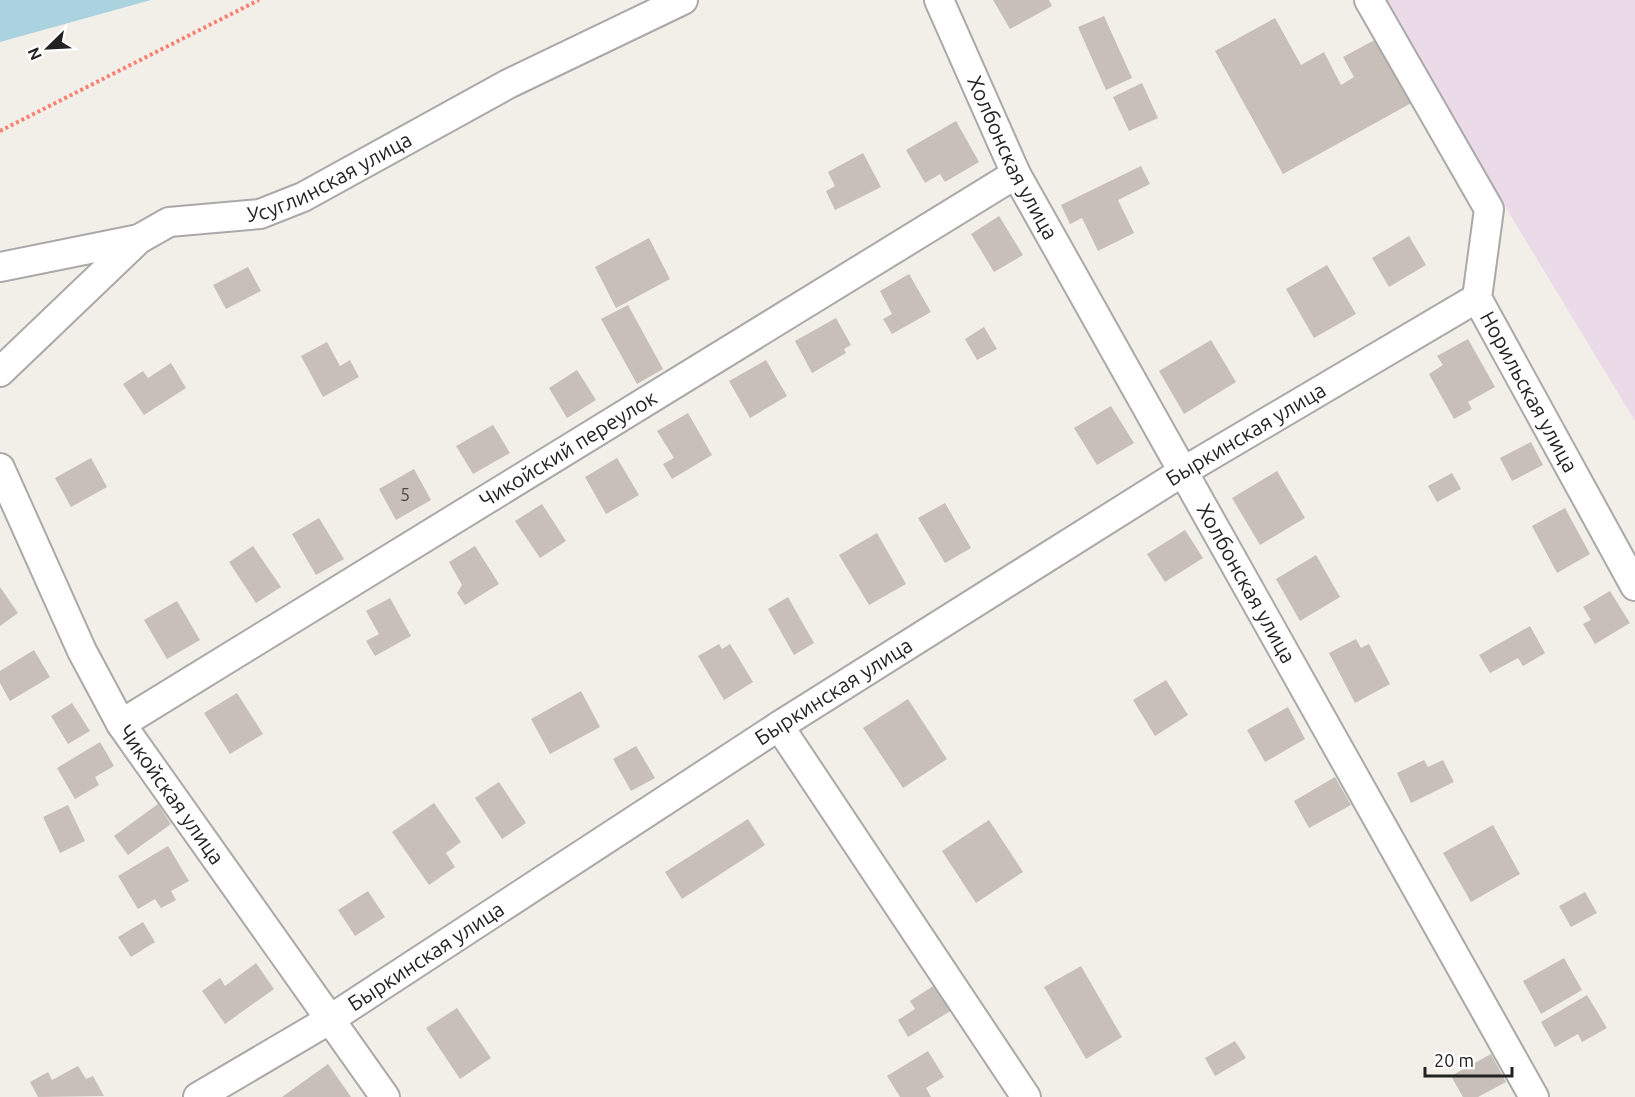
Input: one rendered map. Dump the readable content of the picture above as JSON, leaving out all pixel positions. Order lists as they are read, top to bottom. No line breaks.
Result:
{"streets":{"street":["Холбонская улица","Усуглинская улица","Норильская улица","Быркинская улица","Чикойский переулок","Чикойская улица"]},"crossings":[["Холбонская улица","Быркинская улица"],["Холбонская улица","Чикойский переулок"],["Норильская улица","Быркинская улица"],["Быркинская улица","Чикойская улица"],["Чикойский переулок","Чикойская улица"]],"house_numbers":["5"],"scale_bar":"20 m","north":"bottom left"}
